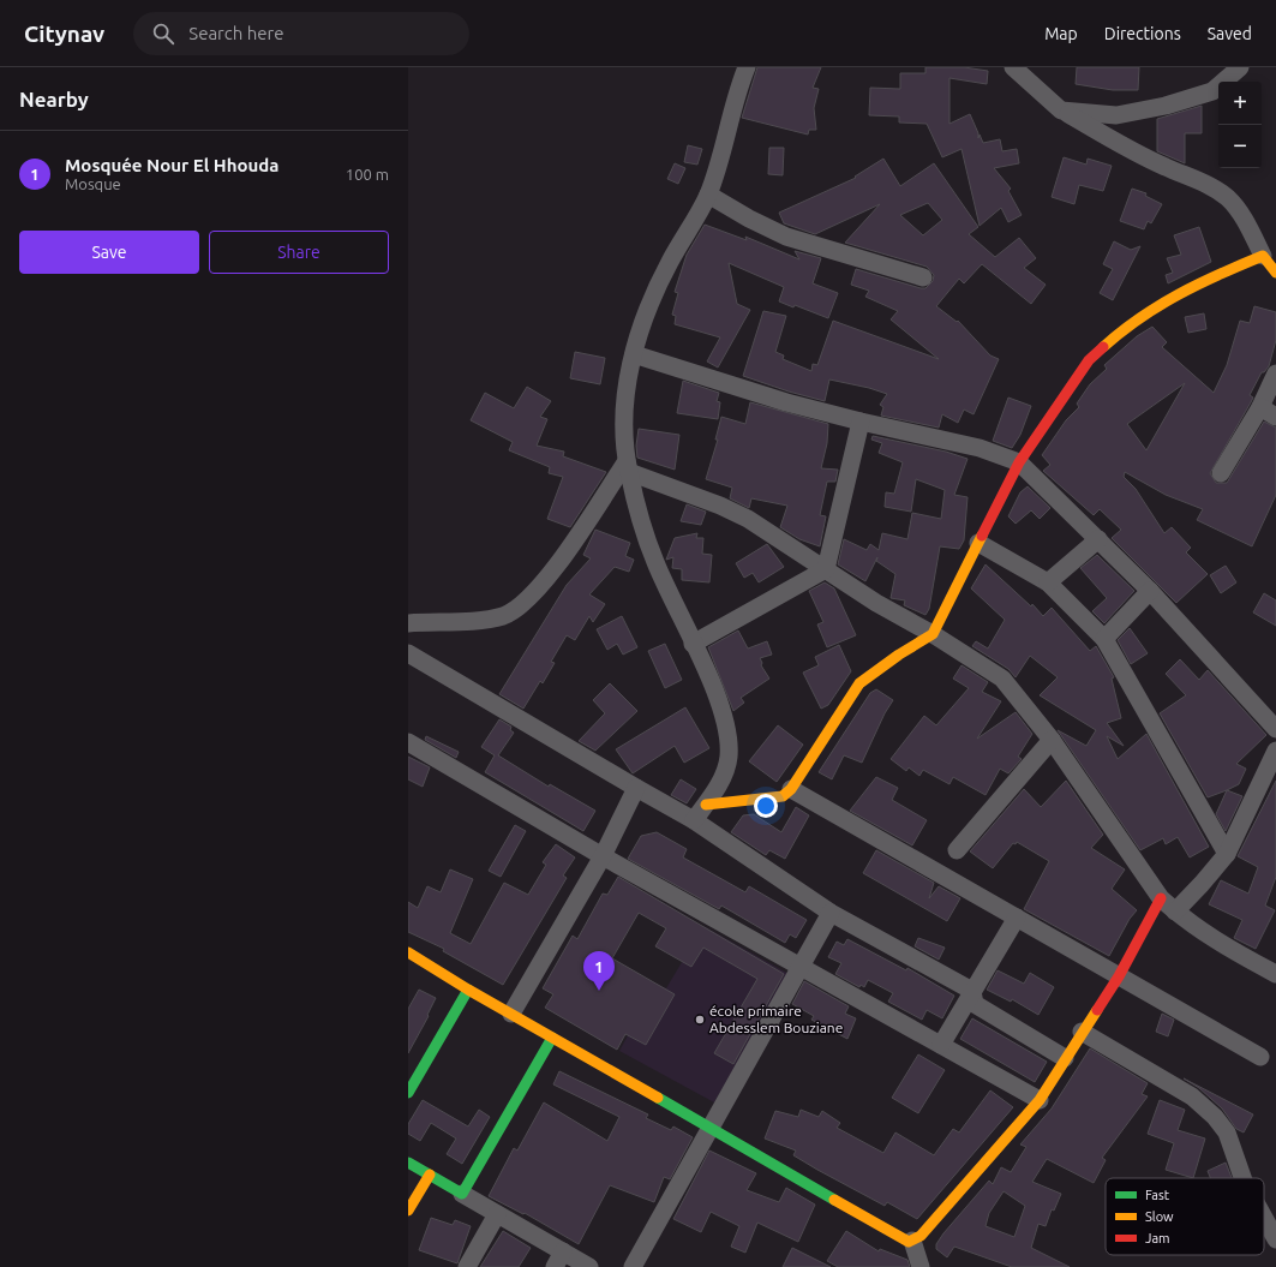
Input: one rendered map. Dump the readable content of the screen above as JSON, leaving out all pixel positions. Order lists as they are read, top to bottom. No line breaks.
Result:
{"places":["école primaire Abdesslem Bouziane"],"legend":["Fast","Slow","Jam"],"page":{"header":"Citynav","search":"Search here","nav":["Map","Directions","Saved"],"heading":"Nearby","map_buttons":["+","−"],"list":[{"mark":"1","name":"Mosquée Nour El Hhouda","note":"Mosque","value":"100 m"}],"buttons":["Save","Share"],"pins":"1"}}
